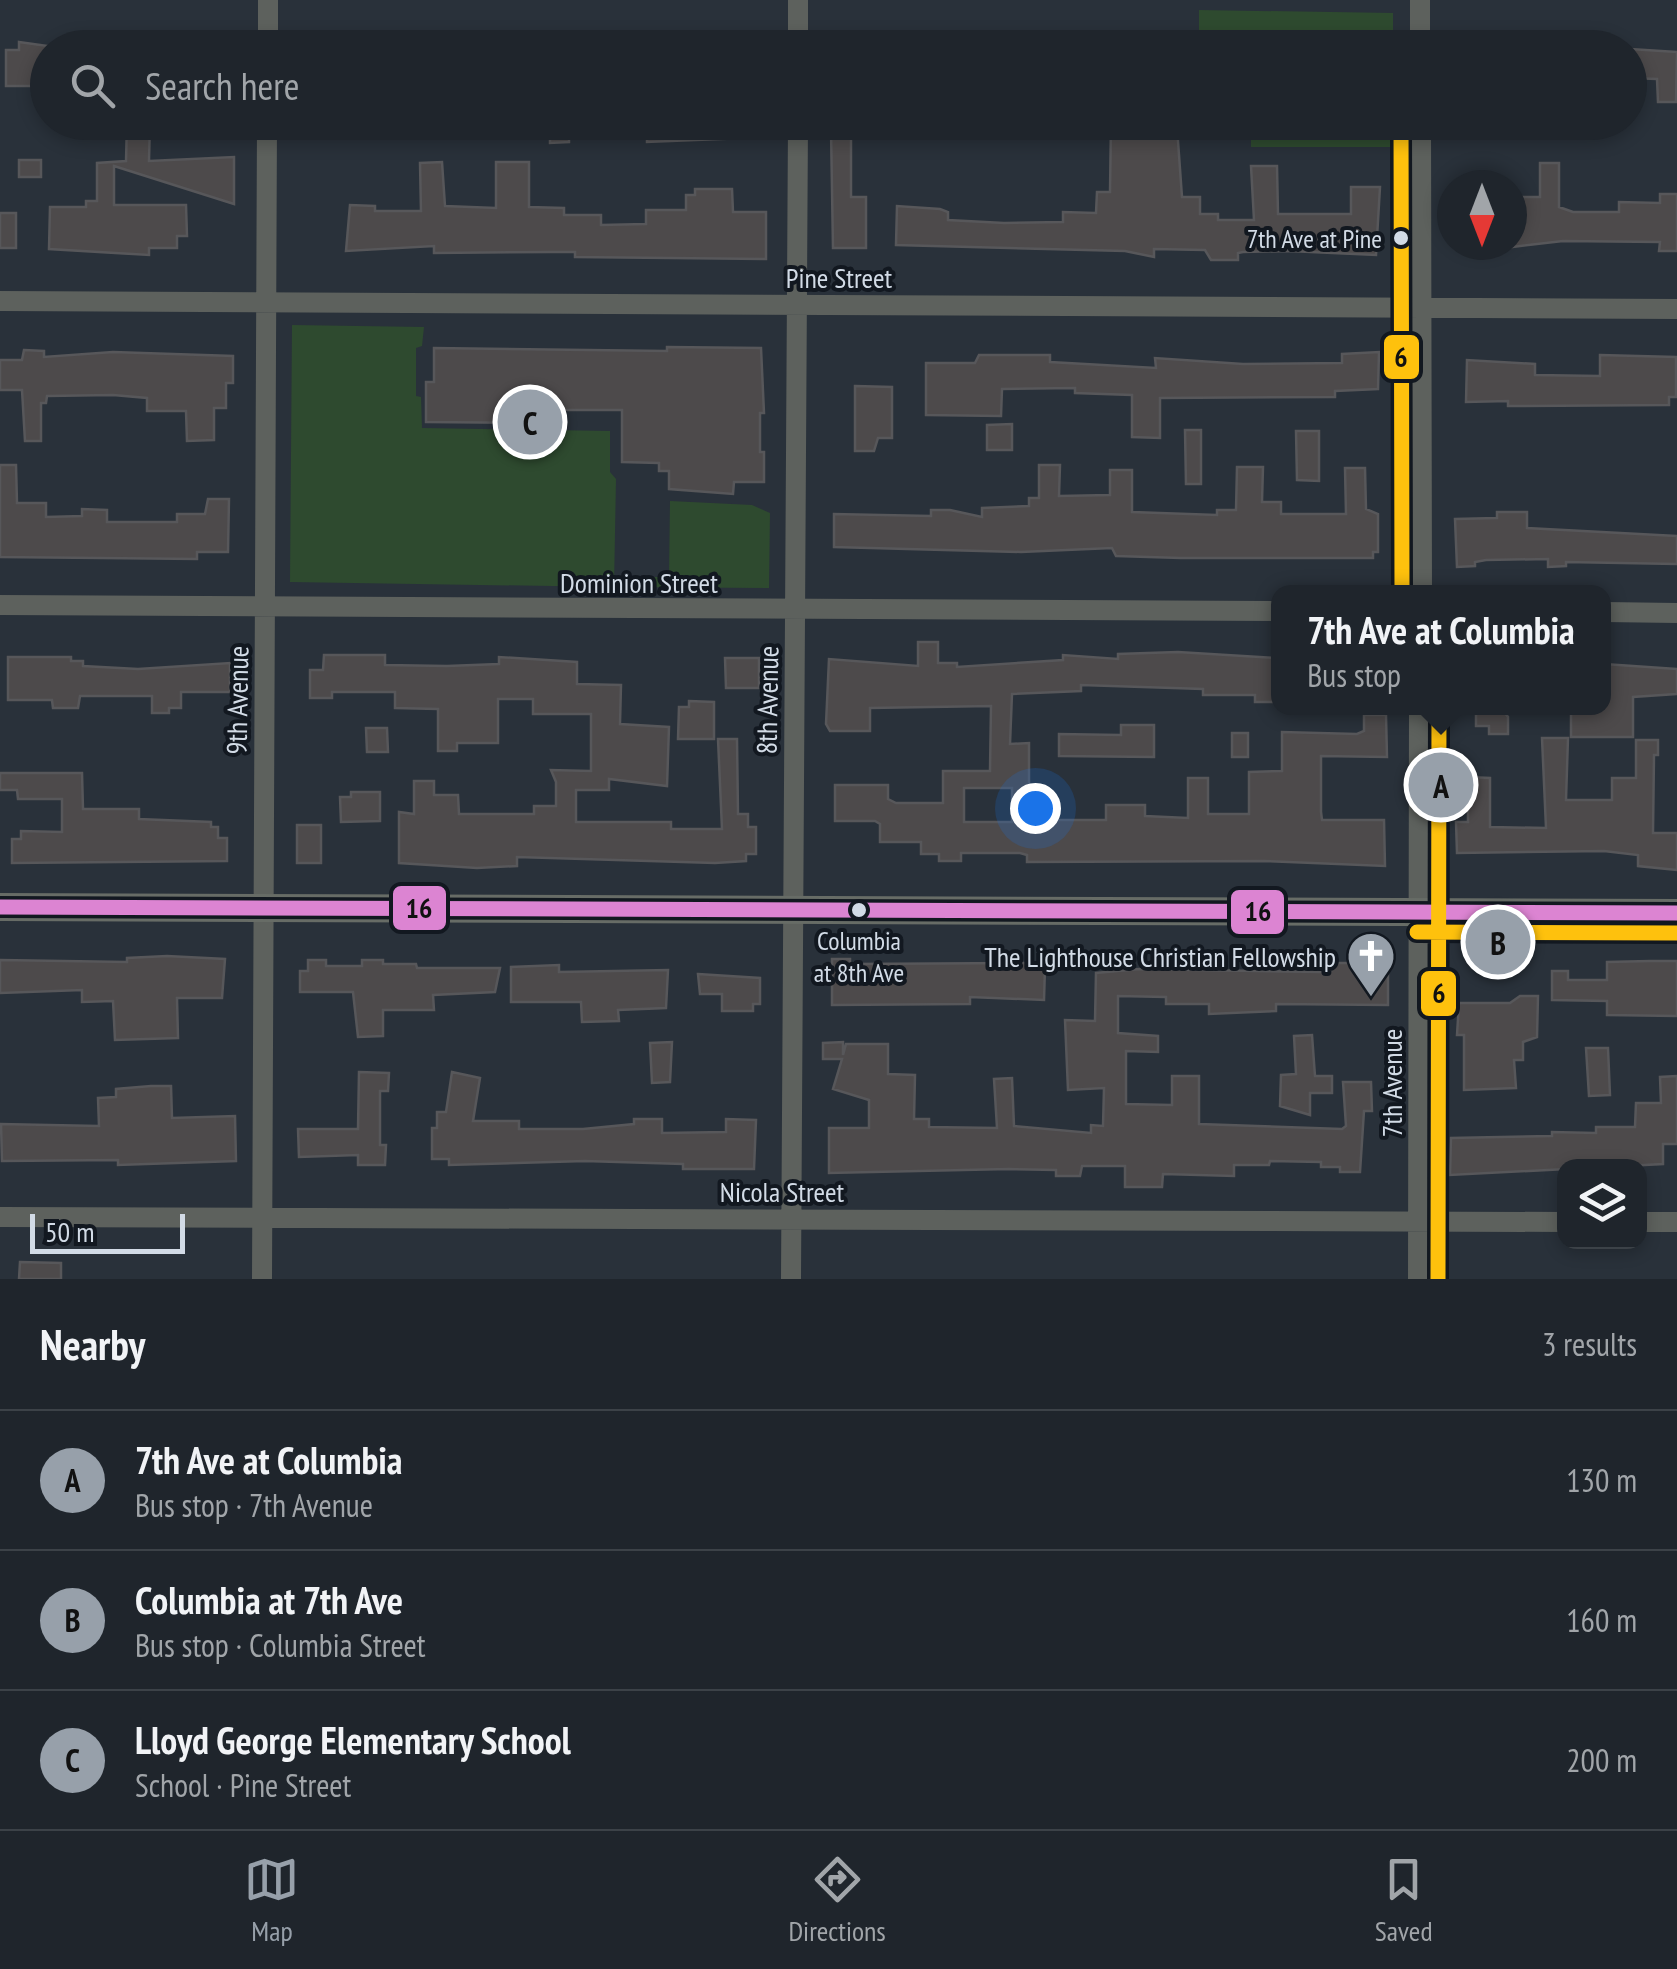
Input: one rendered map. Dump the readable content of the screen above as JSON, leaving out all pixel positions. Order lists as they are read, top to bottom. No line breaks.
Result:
{"streets":{"street":["Pine Street","Dominion Street","9th Avenue","8th Avenue","7th Avenue","Nicola Street"]},"crossings":[["Pine Street","9th Avenue"],["Pine Street","8th Avenue"],["Dominion Street","9th Avenue"],["Dominion Street","8th Avenue"],["9th Avenue","Nicola Street"],["8th Avenue","Nicola Street"],["7th Avenue","Nicola Street"]],"places":{"other":["7th Ave at Pine","Columbia at 8th Ave"],"church":["The Lighthouse Christian Fellowship"]},"lines":["transit line 6","transit line 16"],"scale_bar":"50 m","north":"bottom","page":{"search":"Search here","pins":["C","A","B"],"popup":["7th Ave at Columbia","Bus stop"],"scale":"50 m","heading":["Nearby","3 results"],"list":[{"mark":"A","name":"7th Ave at Columbia","note":"Bus stop · 7th Avenue","value":"130 m"},{"mark":"B","name":"Columbia at 7th Ave","note":"Bus stop · Columbia Street","value":"160 m"},{"mark":"C","name":"Lloyd George Elementary School","note":"School · Pine Street","value":"200 m"}],"nav":["Map","Directions","Saved"]}}
